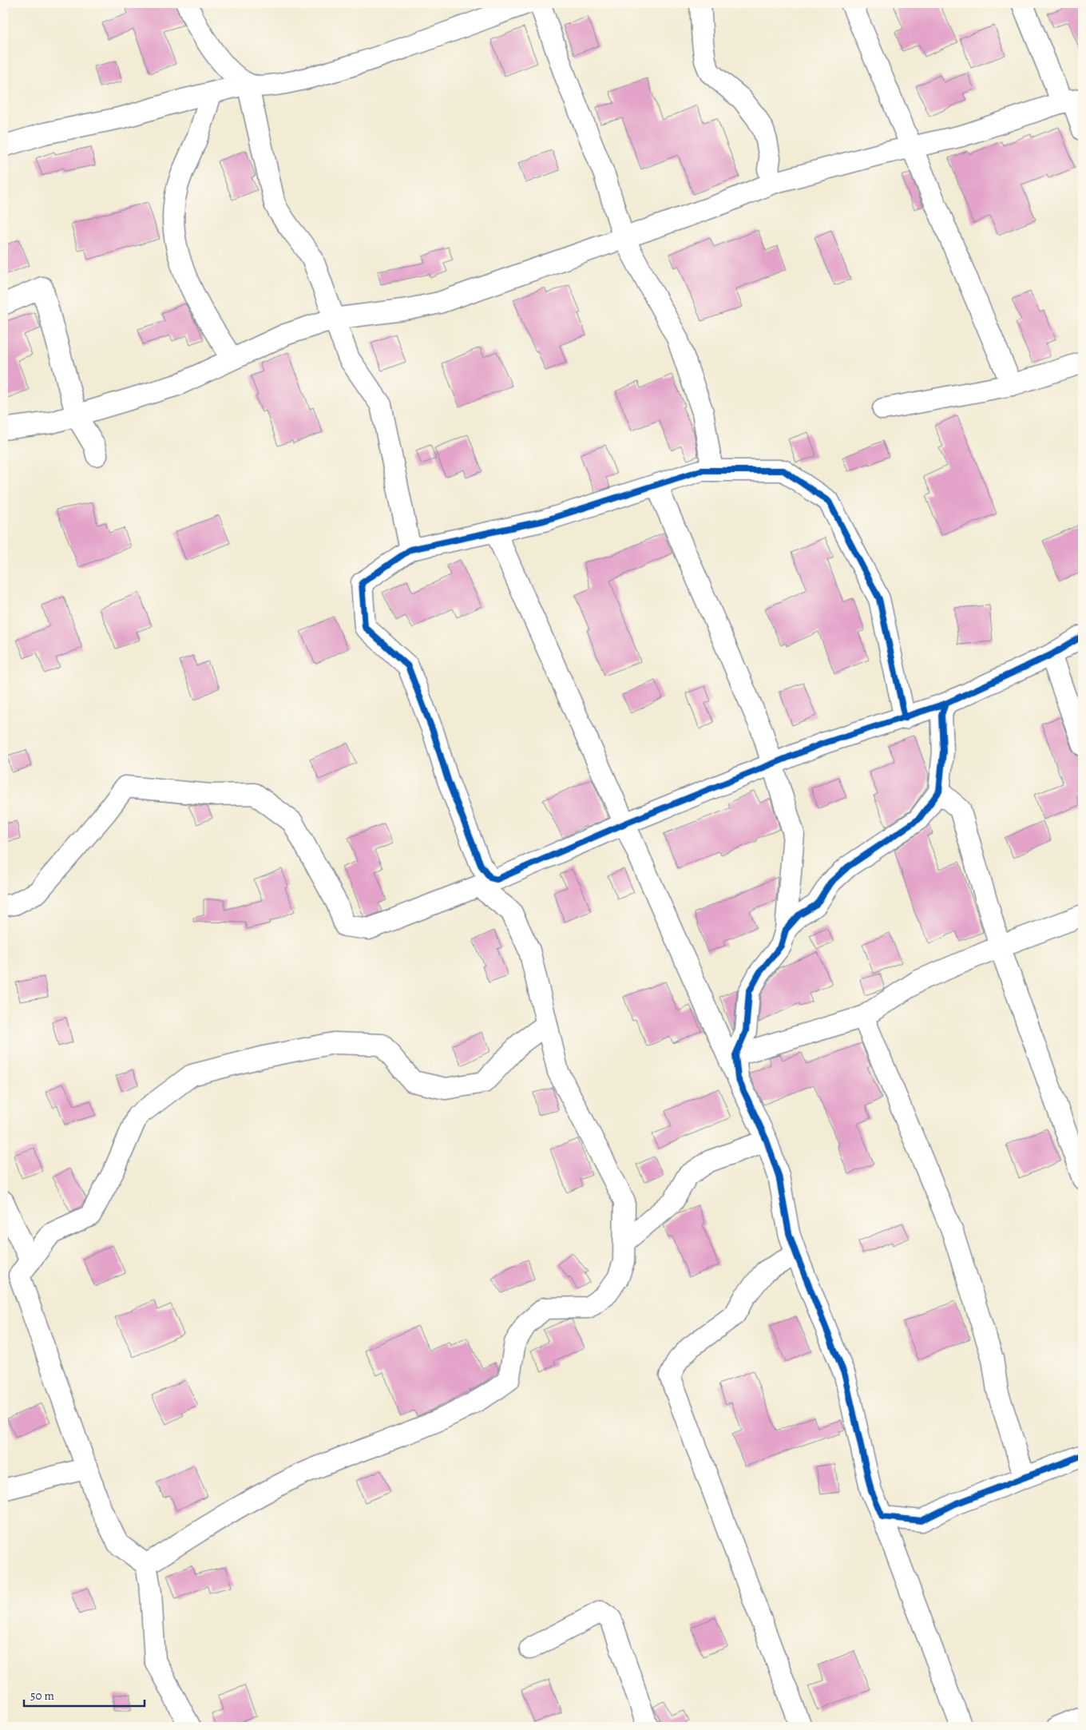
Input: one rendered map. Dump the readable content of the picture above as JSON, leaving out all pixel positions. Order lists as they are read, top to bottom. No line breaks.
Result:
{"scale_bar":"50 m"}
